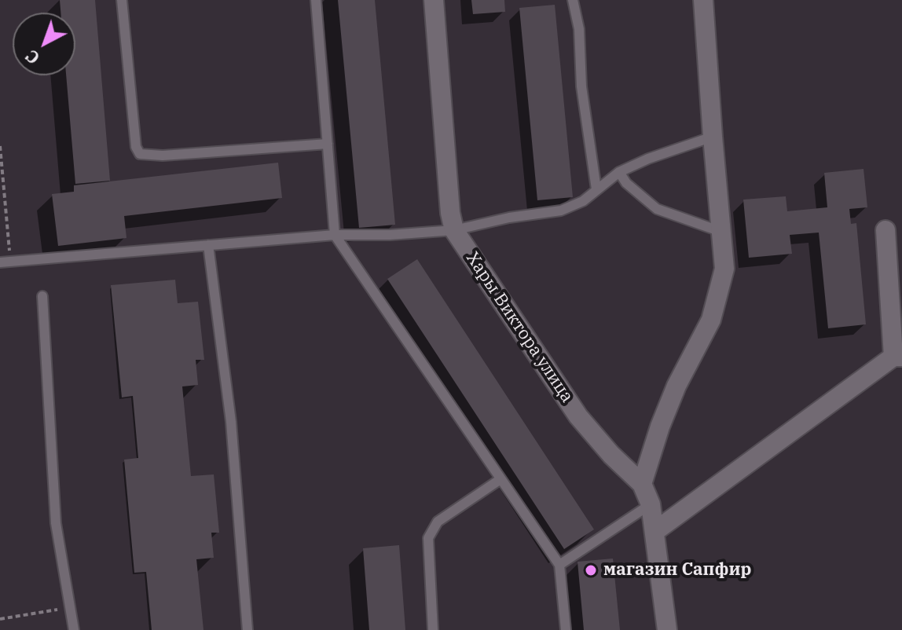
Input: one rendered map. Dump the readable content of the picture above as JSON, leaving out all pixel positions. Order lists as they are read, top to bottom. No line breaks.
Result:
{"streets":{"street":["Хары Виктора улица"]},"places":["магазин Сапфир"],"north":"bottom left"}
